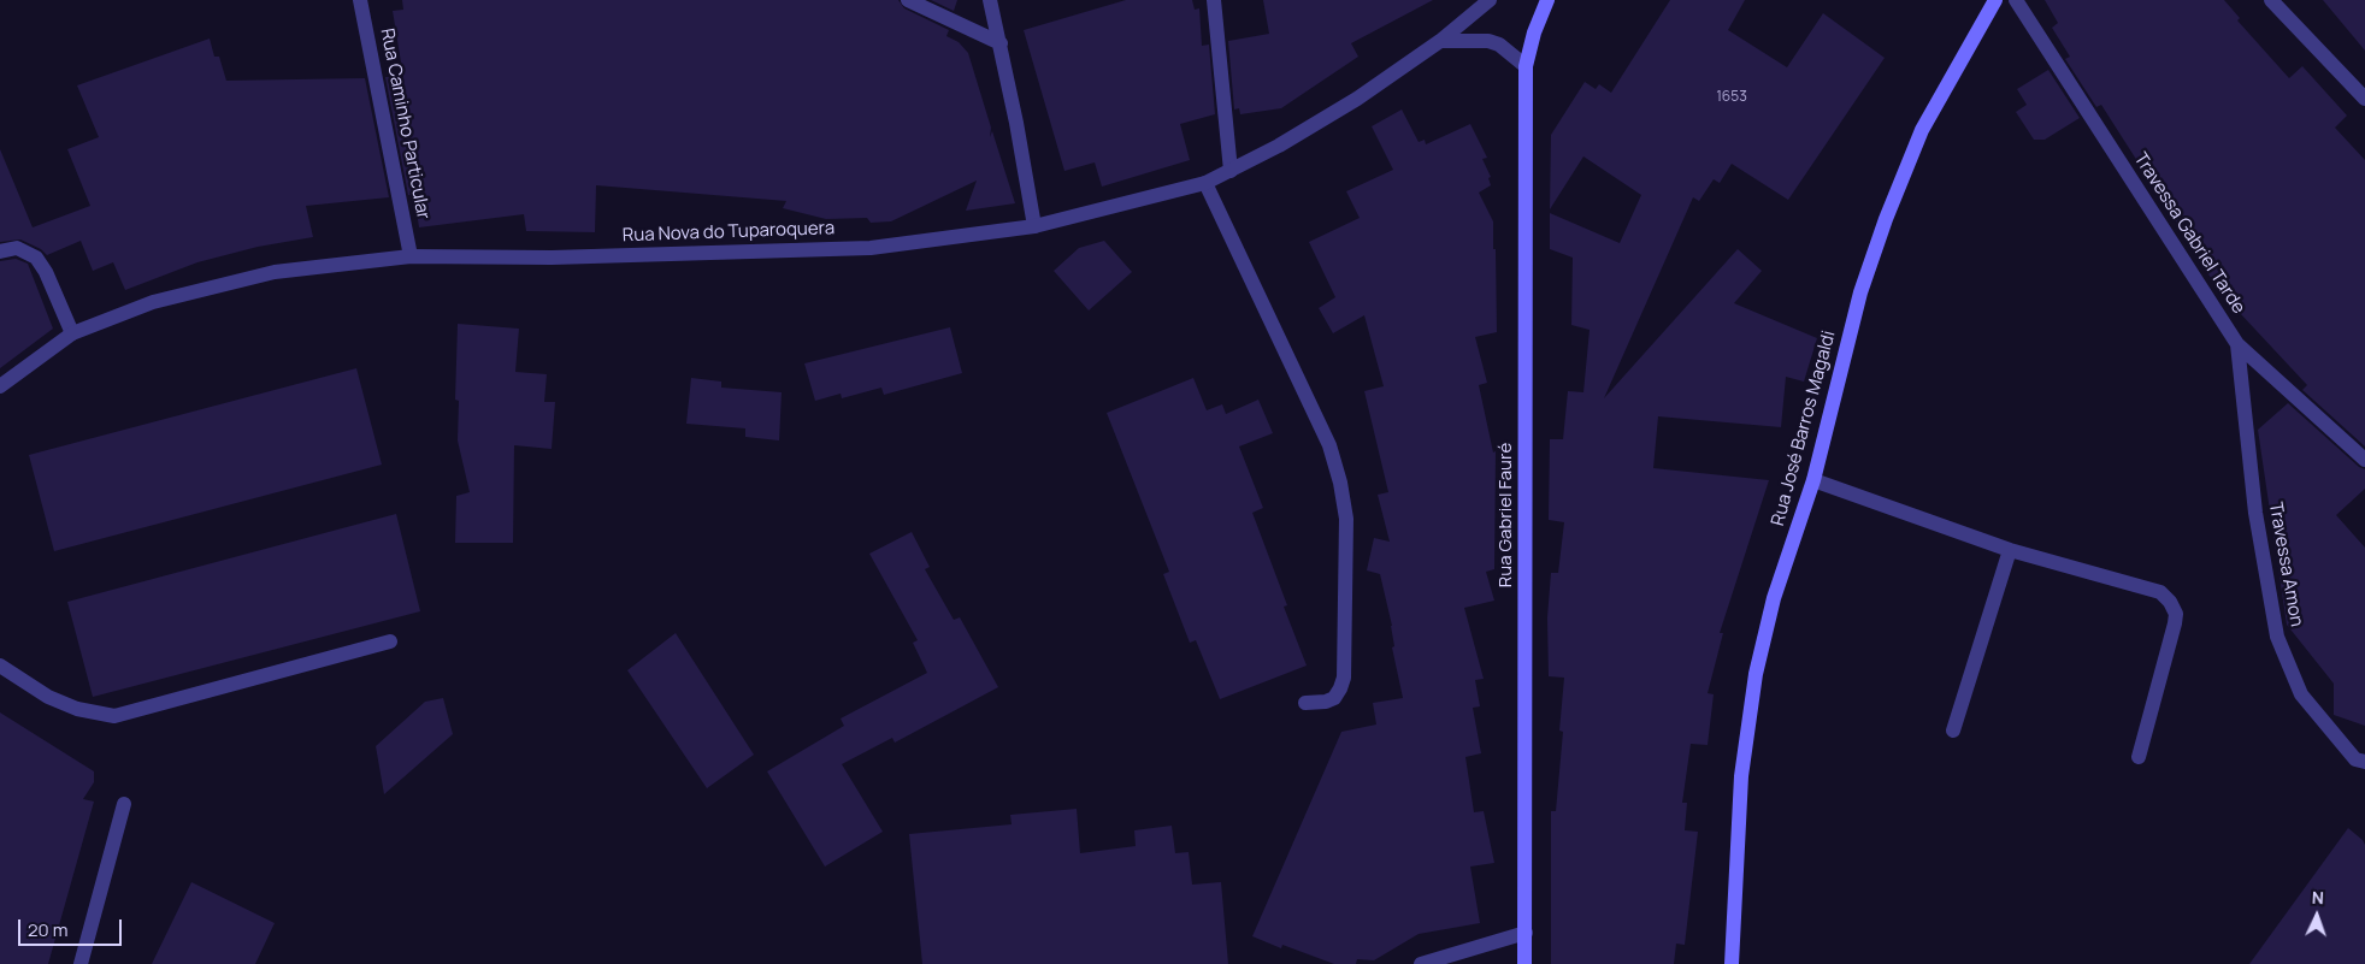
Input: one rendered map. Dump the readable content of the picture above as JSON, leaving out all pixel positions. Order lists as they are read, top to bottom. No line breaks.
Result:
{"streets":{"main road":["Rua José Barros Magaldi","Rua Gabriel Fauré"],"street":["Rua Caminho Particular","Rua Nova do Tuparoquera","Travessa Gabriel Tarde","Travessa Amon"]},"crossings":[["Rua Caminho Particular","Rua Nova do Tuparoquera"],["Travessa Gabriel Tarde","Travessa Amon"]],"house_numbers":["1653"],"scale_bar":"20 m","north":"top"}
